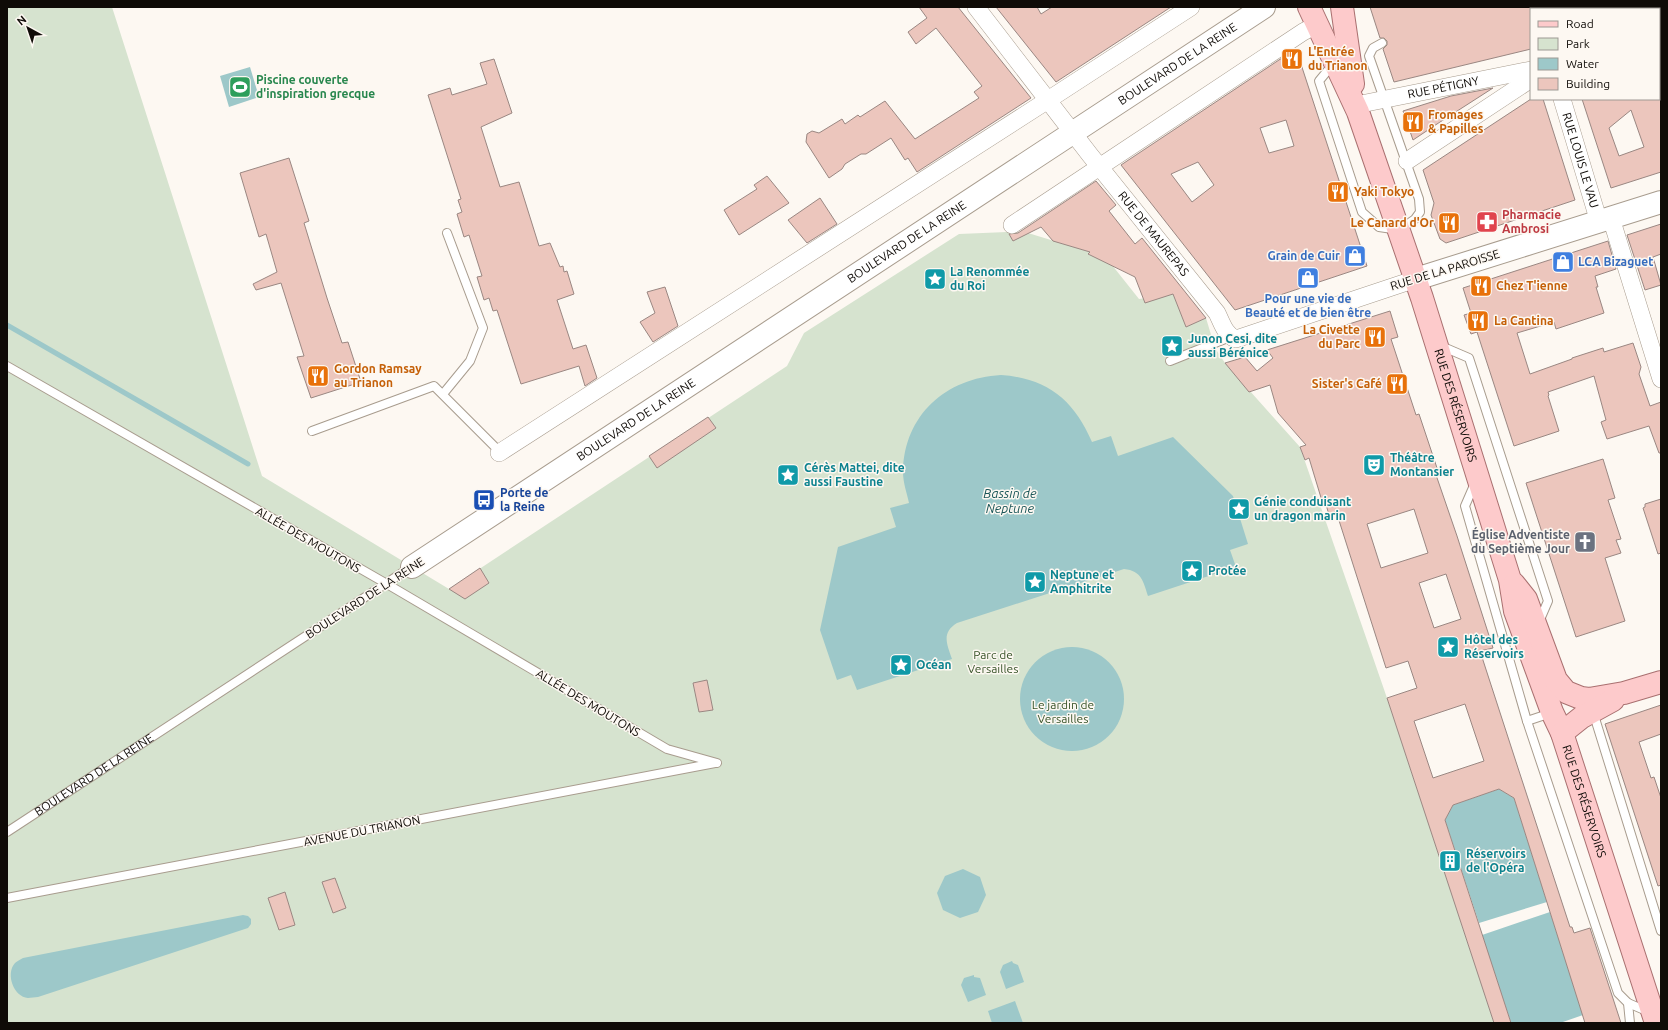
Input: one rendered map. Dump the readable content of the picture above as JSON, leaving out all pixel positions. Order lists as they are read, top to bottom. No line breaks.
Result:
{"streets":{"main road":["RUE DES RÉSERVOIRS"],"street":["BOULEVARD DE LA REINE","RUE PÉTIGNY","RUE LOUIS LE VAU","RUE DE MAUREPAS","RUE DE LA PAROISSE"],"lane":["ALLÉE DES MOUTONS","AVENUE DU TRIANON"]},"crossings":[["BOULEVARD DE LA REINE","RUE DE MAUREPAS"],["BOULEVARD DE LA REINE","ALLÉE DES MOUTONS"],["RUE PÉTIGNY","RUE DES RÉSERVOIRS"],["RUE LOUIS LE VAU","RUE DE LA PAROISSE"],["RUE DE MAUREPAS","RUE DE LA PAROISSE"],["RUE DE LA PAROISSE","RUE DES RÉSERVOIRS"],["ALLÉE DES MOUTONS","AVENUE DU TRIANON"]],"water":["Bassin de Neptune"],"parks":["Parc de Versailles","Le jardin de Versailles"],"places":{"restaurant":["L'Entrée du Trianon","Fromages & Papilles","Yaki Tokyo","Le Canard d'Or","Chez T'ienne","La Cantina","La Civette du Parc","Gordon Ramsay au Trianon","Sister's Café"],"sports":["Piscine couverte d'inspiration grecque"],"pharmacy":["Pharmacie Ambrosi"],"shop":["Grain de Cuir","LCA Bizaguet","Pour une vie de Beauté et de bien être"],"place":["La Renommée du Roi","Junon Cesi, dite aussi Bérénice","Cérès Mattei, dite aussi Faustine","Génie conduisant un dragon marin","Protée","Neptune et Amphitrite","Hôtel des Réservoirs","Océan"],"theatre":["Théâtre Montansier"],"bus stop":["Porte de la Reine"],"church":["Église Adventiste du Septième Jour"],"building":["Réservoirs de l'Opéra"]},"legend":["Road","Park","Water","Building"],"north":"top left"}
